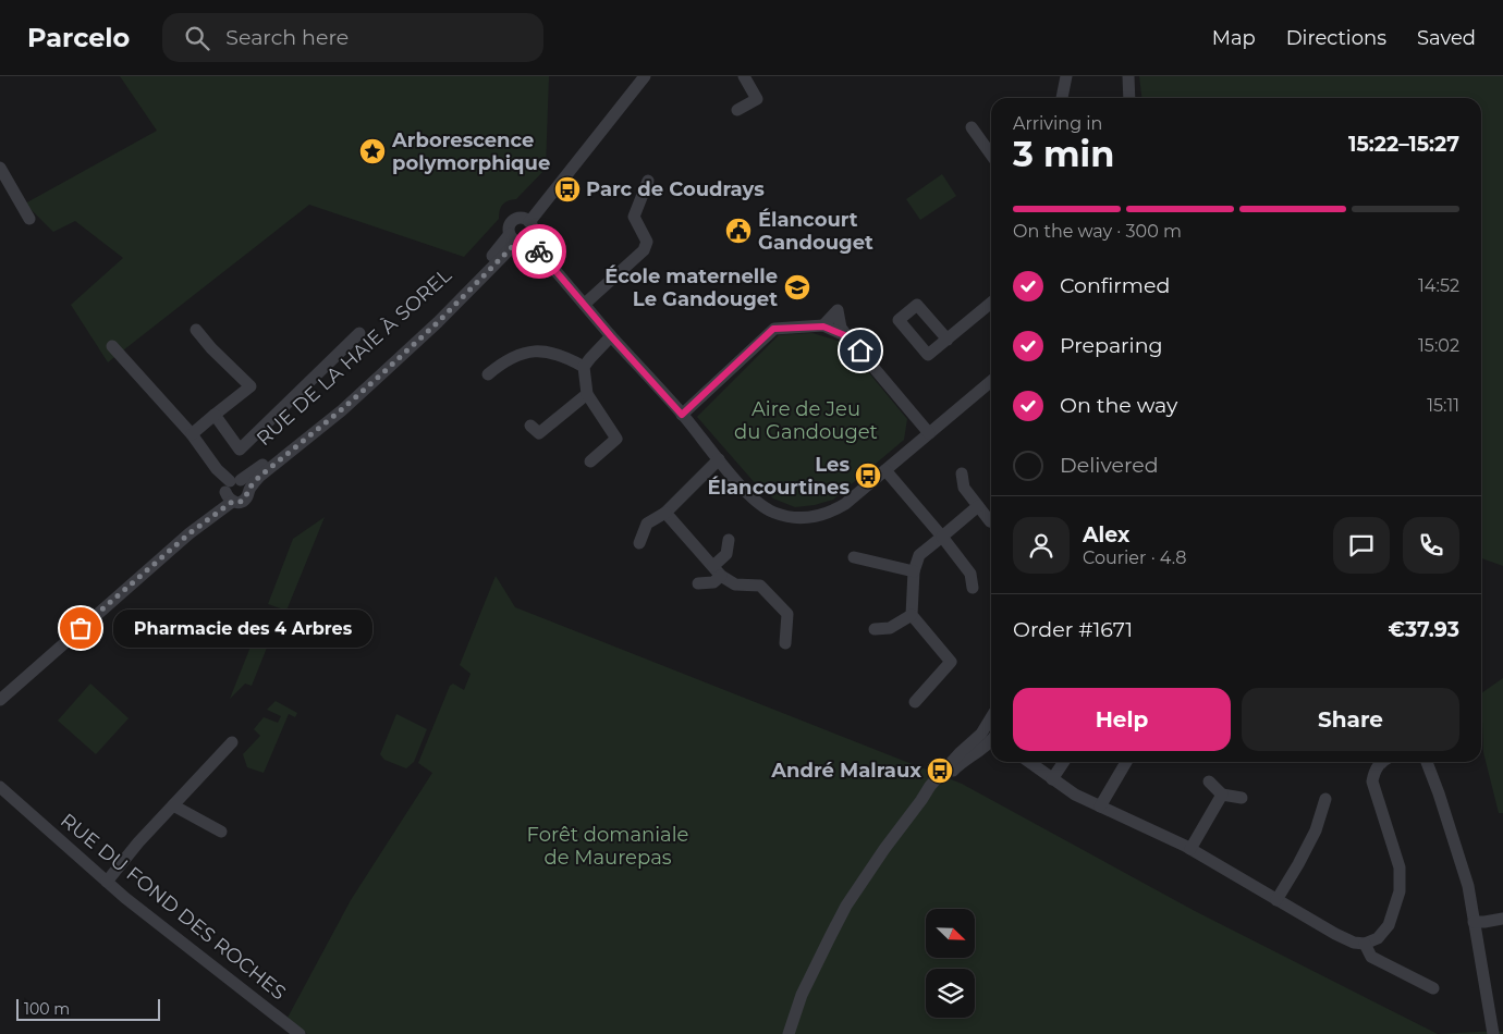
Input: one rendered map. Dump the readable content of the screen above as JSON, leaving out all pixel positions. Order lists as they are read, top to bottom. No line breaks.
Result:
{"streets":{"street":["RUE DE LA HAIE À SOREL","RUE DU FOND DES ROCHES"]},"parks":["Aire de Jeu du Gandouget","Forêt domaniale de Maurepas"],"places":{"place":["Arborescence polymorphique"],"bus stop":["Parc de Coudrays","Les Élancourtines","André Malraux"],"public building":["Élancourt Gandouget"],"school or university":["École maternelle Le Gandouget"],"other":["Pharmacie des 4 Arbres"]},"scale_bar":"100 m","north":"bottom right","page":{"header":"Parcelo","search":"Search here","nav":["Map","Directions","Saved"],"heading":["3 min","Arriving in","15:22–15:27"],"panel":["Alex","Courier · 4.8","Order #1671","€37.93"],"bar":"On the way · 300 m","list":[["Confirmed","14:52"],["Preparing","15:02"],["On the way","15:11"],"Delivered"],"bubble":"Pharmacie des 4 Arbres","buttons":["Help","Share"],"scale":"100 m"}}
